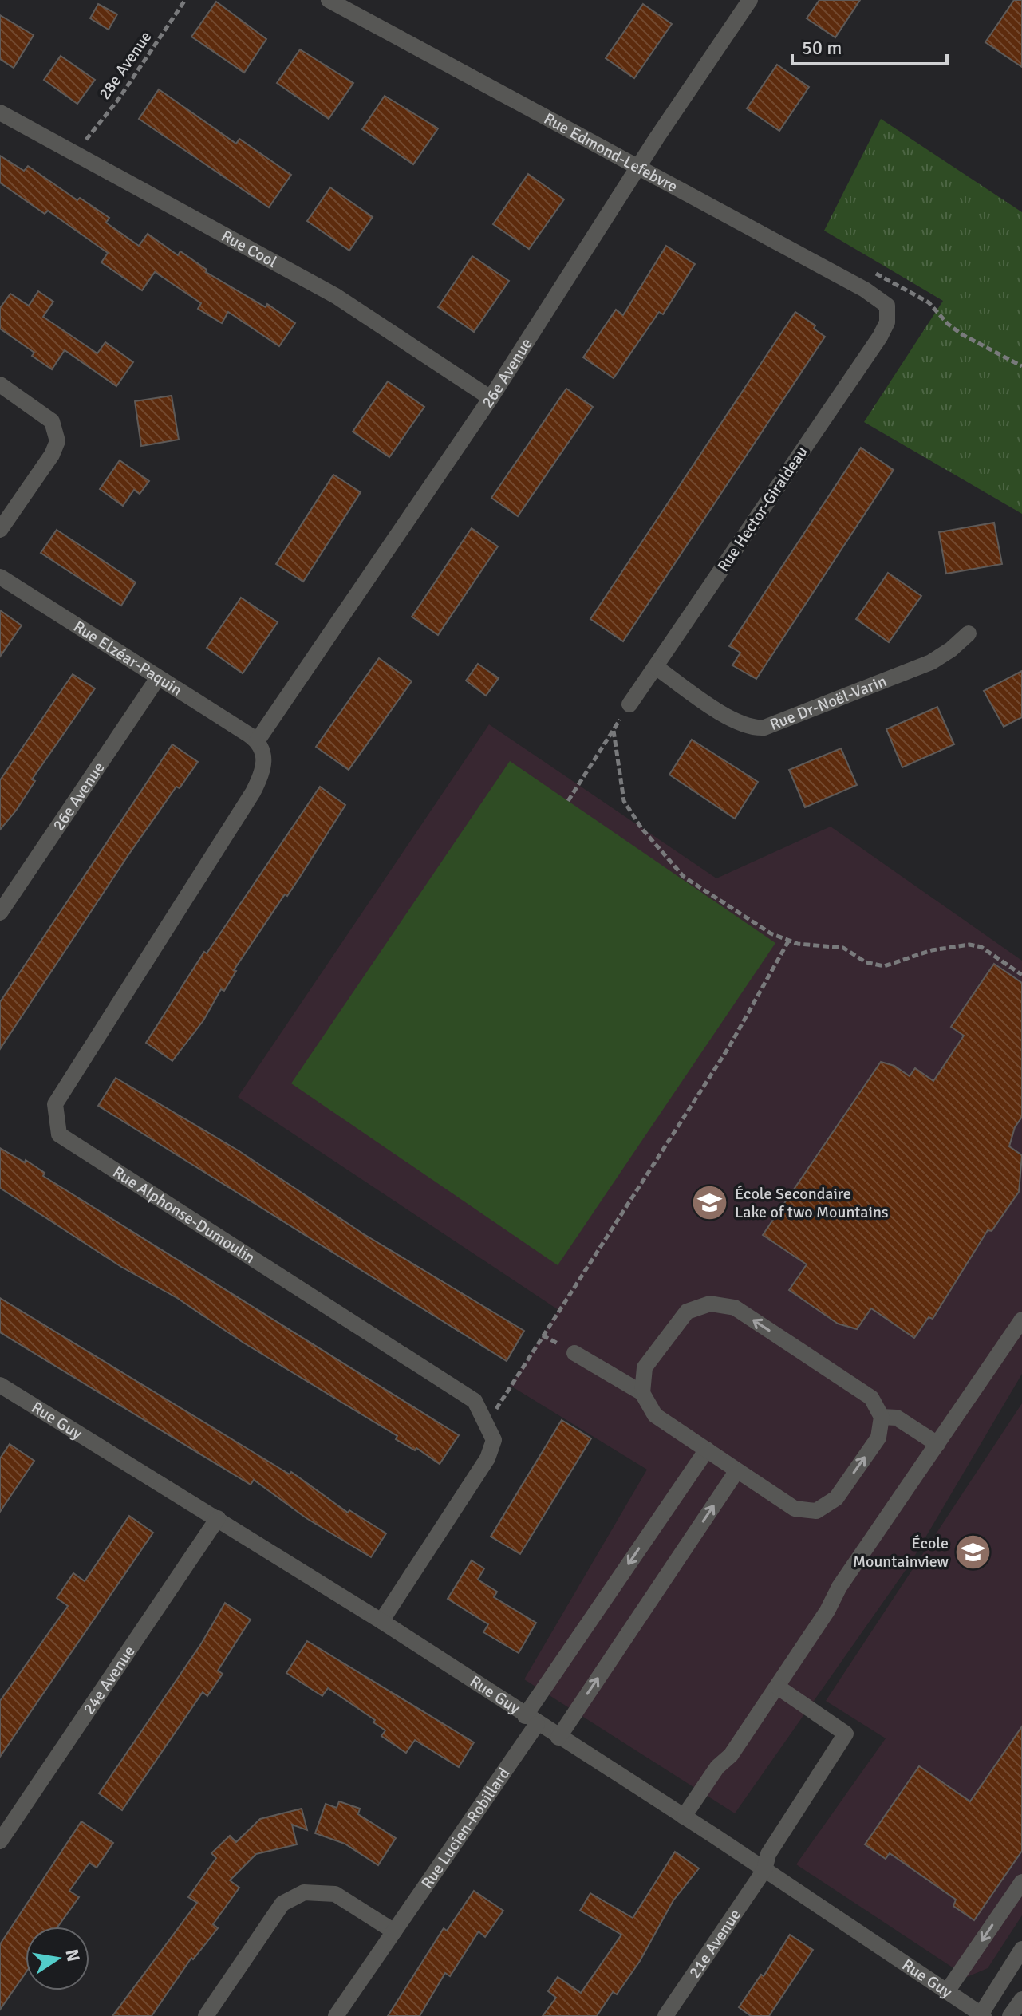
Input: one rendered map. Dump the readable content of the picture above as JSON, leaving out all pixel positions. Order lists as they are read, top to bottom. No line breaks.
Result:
{"streets":{"street":["Rue Edmond-Lefebvre","Rue Cool","26e Avenue","Rue Hector-Giraldeau","Rue Elzéar-Paquin","Rue Dr-Noël-Varin","Rue Alphonse-Dumoulin","Rue Guy","24e Avenue","Rue Lucien-Robillard","21e Avenue"],"path":["28e Avenue"]},"crossings":[["Rue Edmond-Lefebvre","26e Avenue"],["Rue Edmond-Lefebvre","Rue Hector-Giraldeau"],["Rue Cool","26e Avenue"],["26e Avenue","Rue Elzéar-Paquin"],["26e Avenue","Rue Alphonse-Dumoulin"],["Rue Hector-Giraldeau","Rue Dr-Noël-Varin"],["Rue Elzéar-Paquin","Rue Alphonse-Dumoulin"],["Rue Guy","24e Avenue"],["Rue Guy","Rue Lucien-Robillard"],["Rue Guy","21e Avenue"]],"places":{"school or university":["École Secondaire Lake of two Mountains","École Mountainview"]},"scale_bar":"50 m","north":"right"}
